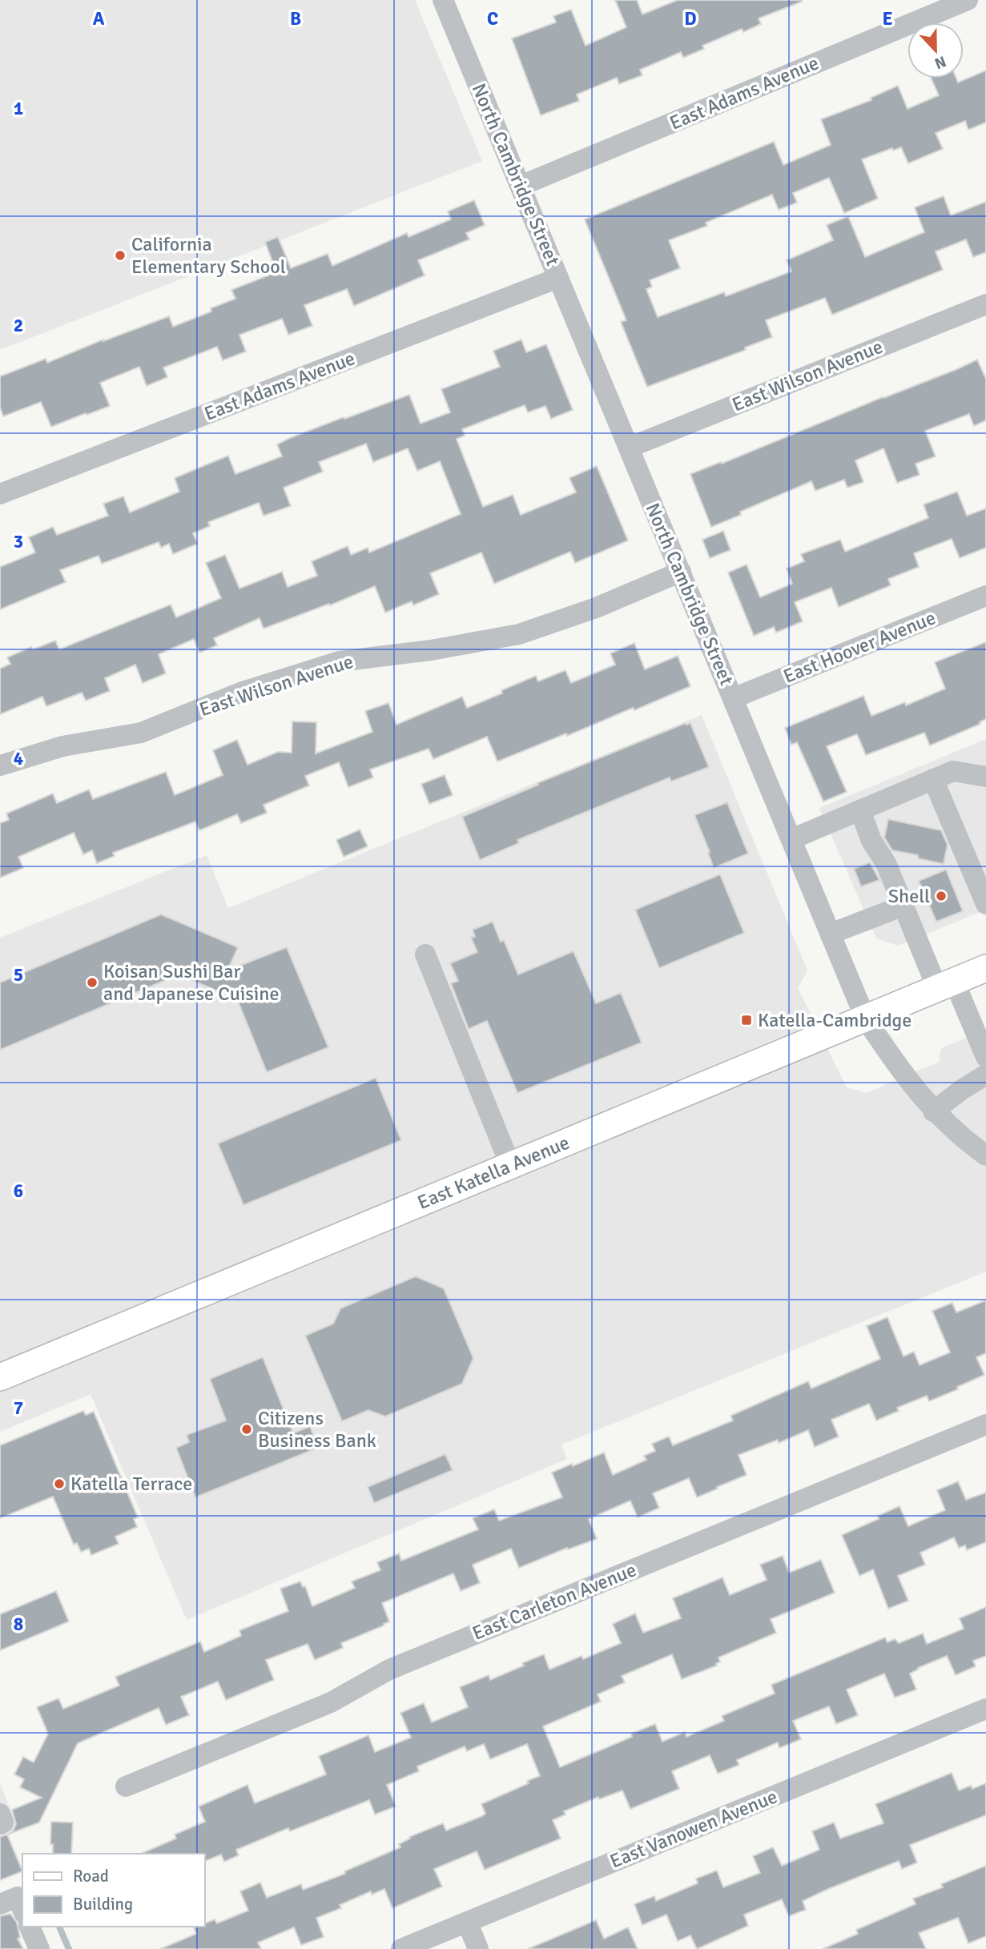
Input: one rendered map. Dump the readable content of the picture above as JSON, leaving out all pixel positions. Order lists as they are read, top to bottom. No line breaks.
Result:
{"streets":{"main road":["East Katella Avenue"],"street":["East Adams Avenue","North Cambridge Street","East Wilson Avenue","East Hoover Avenue","East Carleton Avenue","East Vanowen Avenue"]},"crossings":[["East Adams Avenue","North Cambridge Street"],["North Cambridge Street","East Wilson Avenue"],["North Cambridge Street","East Hoover Avenue"],["North Cambridge Street","East Katella Avenue"]],"places":{"other":["California Elementary School","Shell","Koisan Sushi Bar and Japanese Cuisine","Citizens Business Bank","Katella Terrace"],"transit":["Katella-Cambridge"]},"legend":["Road","Building"],"north":"bottom","grid":{"columns":["A","B","C","D","E"],"rows":["1","2","3","4","5","6","7","8"]}}
